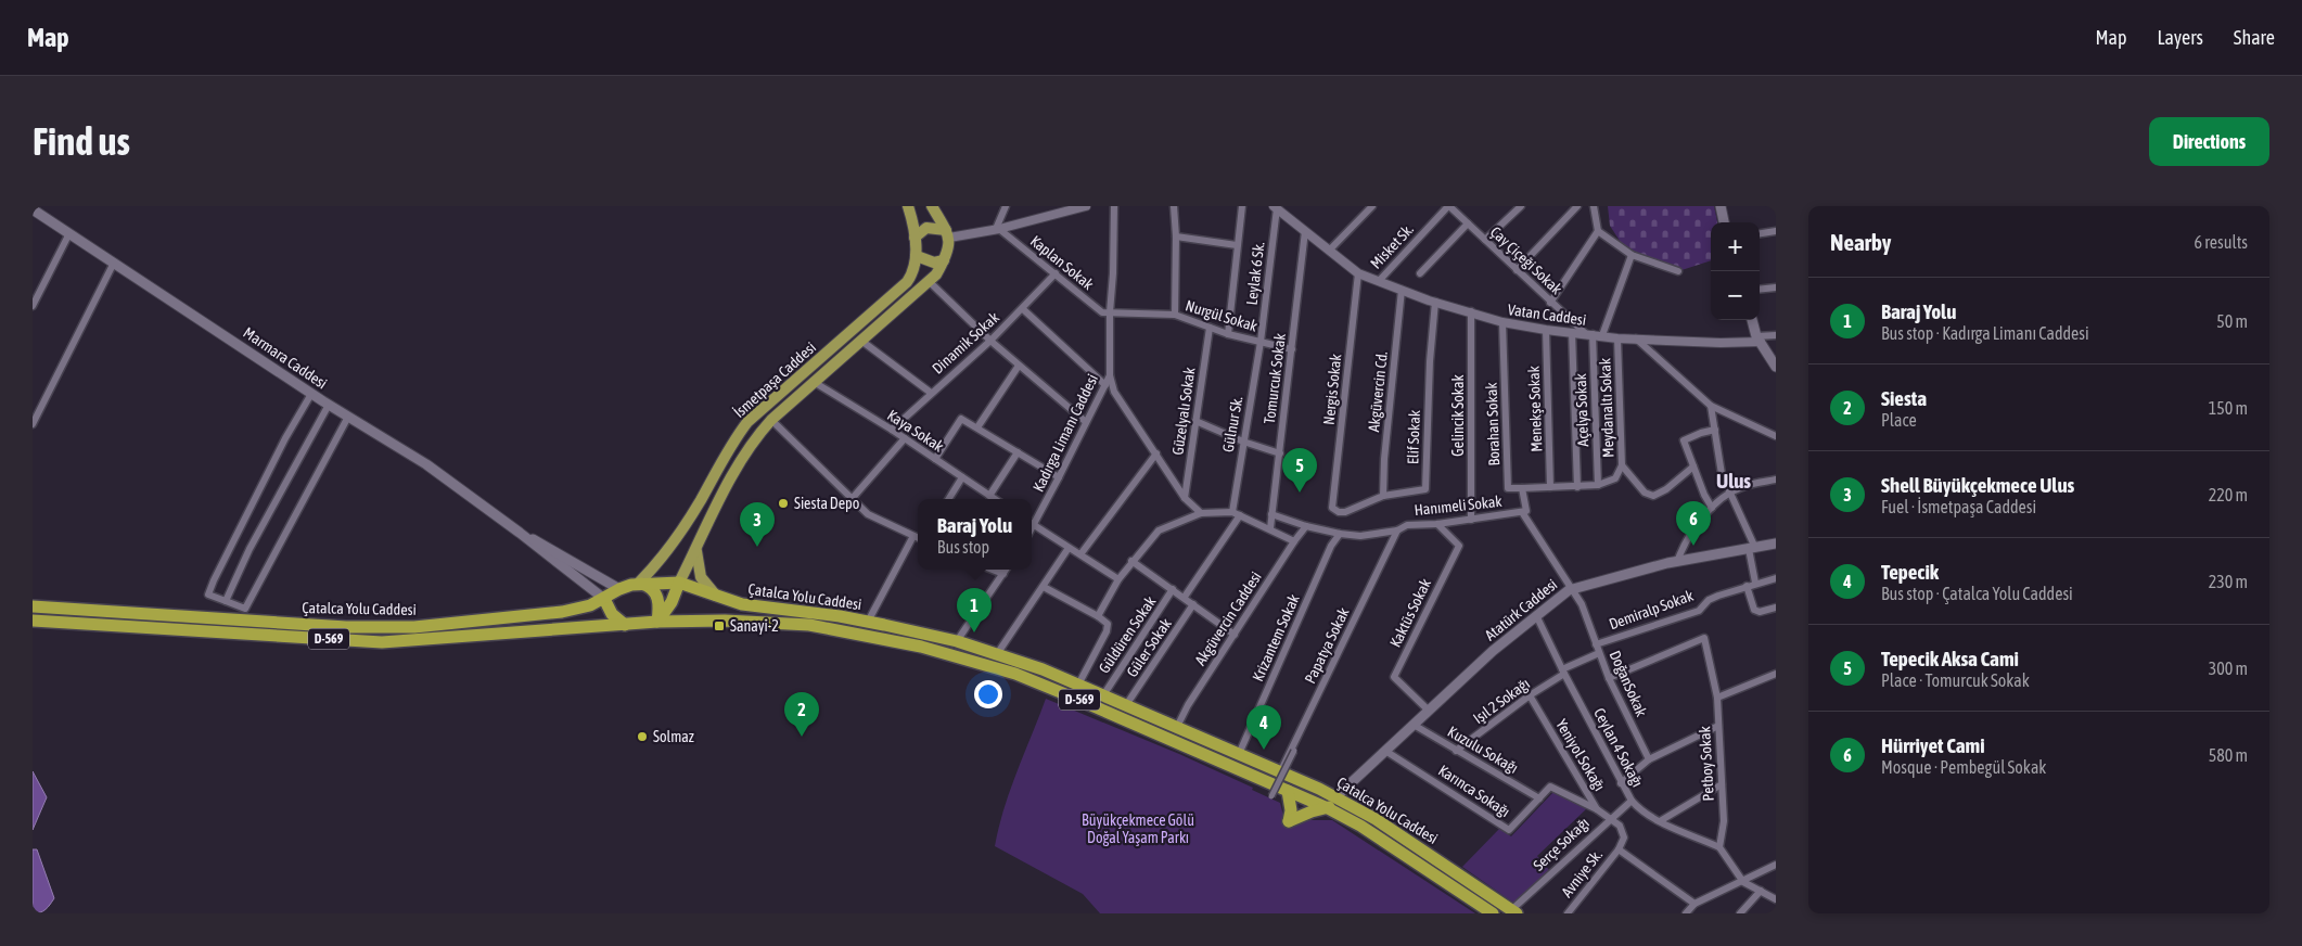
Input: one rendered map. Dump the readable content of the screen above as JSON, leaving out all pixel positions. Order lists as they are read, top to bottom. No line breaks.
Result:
{"streets":{"highway":["Çatalca Yolu Caddesi","D-569"],"main road":["Marmara Caddesi","İsmetpaşa Caddesi","Atatürk Caddesi"],"street":["Misket Sk.","Çay Çiçeği Sokak","Kaplan Sokak","Leylak 6 Sk.","Vatan Caddesi","Nurgül Sokak","Dinamik Sokak","Tomurcuk Sokak","Nergis Sokak","Akgüvercin Cd.","Meydanaltı Sokak","Menekşe Sokak","Açelya Sokak","Güzelyalı Sokak","Gelincik Sokak","Gülnur Sk.","Borahan Sokak","Kaya Sokak","Kadırga Limanı Caddesi","Elif Sokak","Hanımeli Sokak","Demiralp Sokak","Kaktüs Sokak","Akgüvercin Caddesi","Güldüren Sokak","Krizantem Sokak","Papatya Sokak","Güler Sokak","DoğanSokak","Işıl 2 Sokağı","Ceylan 4 Sokağı","Kuzulu Sokağı","Yeniyol Sokağı","Petboy Sokak","Karınca Sokağı","Serçe Sokağı","Avniye Sk."]},"crossings":[["Misket Sk.","Çay Çiçeği Sokak"],["Misket Sk.","Vatan Caddesi"],["Çay Çiçeği Sokak","Vatan Caddesi"],["Çay Çiçeği Sokak","Açelya Sokak"],["Kaplan Sokak","Nurgül Sokak"],["Kaplan Sokak","Dinamik Sokak"],["Kaplan Sokak","Kadırga Limanı Caddesi"],["Leylak 6 Sk.","Vatan Caddesi"],["Leylak 6 Sk.","Nurgül Sokak"],["Leylak 6 Sk.","Gülnur Sk."],["Vatan Caddesi","Tomurcuk Sokak"],["Vatan Caddesi","Nergis Sokak"],["Vatan Caddesi","Akgüvercin Cd."],["Vatan Caddesi","Meydanaltı Sokak"],["Vatan Caddesi","Menekşe Sokak"],["Vatan Caddesi","Açelya Sokak"],["Vatan Caddesi","Gelincik Sokak"],["Vatan Caddesi","Borahan Sokak"],["Vatan Caddesi","Elif Sokak"],["Nurgül Sokak","Tomurcuk Sokak"],["Nurgül Sokak","Güzelyalı Sokak"],["Nurgül Sokak","Gülnur Sk."],["Nurgül Sokak","Kadırga Limanı Caddesi"],["Dinamik Sokak","Kaya Sokak"],["Tomurcuk Sokak","Hanımeli Sokak"],["İsmetpaşa Caddesi","Kaya Sokak"],["İsmetpaşa Caddesi","Çatalca Yolu Caddesi"],["Nergis Sokak","Elif Sokak"],["Akgüvercin Cd.","Elif Sokak"],["Meydanaltı Sokak","Menekşe Sokak"],["Meydanaltı Sokak","Açelya Sokak"],["Meydanaltı Sokak","Borahan Sokak"],["Gelincik Sokak","Hanımeli Sokak"],["Hanımeli Sokak","Atatürk Caddesi"],["Hanımeli Sokak","Kaktüs Sokak"],["Hanımeli Sokak","Akgüvercin Caddesi"],["Hanımeli Sokak","Krizantem Sokak"],["Hanımeli Sokak","Papatya Sokak"],["Hanımeli Sokak","DoğanSokak"],["Çatalca Yolu Caddesi","Atatürk Caddesi"],["Çatalca Yolu Caddesi","Akgüvercin Caddesi"],["Çatalca Yolu Caddesi","Güldüren Sokak"],["Çatalca Yolu Caddesi","Krizantem Sokak"],["Çatalca Yolu Caddesi","Papatya Sokak"],["Çatalca Yolu Caddesi","Güler Sokak"],["Çatalca Yolu Caddesi","Serçe Sokağı"],["Atatürk Caddesi","Kaktüs Sokak"],["Atatürk Caddesi","DoğanSokak"],["Atatürk Caddesi","Ceylan 4 Sokağı"],["Atatürk Caddesi","Kuzulu Sokağı"],["Atatürk Caddesi","Karınca Sokağı"],["Demiralp Sokak","DoğanSokak"],["DoğanSokak","Işıl 2 Sokağı"],["DoğanSokak","Petboy Sokak"],["Işıl 2 Sokağı","Ceylan 4 Sokağı"],["Işıl 2 Sokağı","Kuzulu Sokağı"],["Işıl 2 Sokağı","Yeniyol Sokağı"],["Ceylan 4 Sokağı","Petboy Sokak"],["Ceylan 4 Sokağı","Serçe Sokağı"],["Kuzulu Sokağı","Karınca Sokağı"],["Yeniyol Sokağı","Karınca Sokağı"],["Yeniyol Sokağı","Serçe Sokağı"],["Yeniyol Sokağı","Avniye Sk."]],"districts":["Ulus"],"parks":["Büyükçekmece Gölü Doğal Yaşam Parkı"],"places":{"other":["Siesta Depo","Solmaz"],"transit":["Sanayi-2"]},"page":{"header":"Map","nav":["Map","Layers","Share"],"buttons":"Directions","title":"Find us","heading":["Nearby","6 results"],"map_buttons":["+","−"],"list":[{"mark":"1","name":"Baraj Yolu","note":"Bus stop · Kadırga Limanı Caddesi","value":"50 m"},{"mark":"2","name":"Siesta","note":"Place","value":"150 m"},{"mark":"3","name":"Shell Büyükçekmece Ulus","note":"Fuel · İsmetpaşa Caddesi","value":"220 m"},{"mark":"4","name":"Tepecik","note":"Bus stop · Çatalca Yolu Caddesi","value":"230 m"},{"mark":"5","name":"Tepecik Aksa Cami","note":"Place · Tomurcuk Sokak","value":"300 m"},{"mark":"6","name":"Hürriyet Cami","note":"Mosque · Pembegül Sokak","value":"580 m"}],"pins":["5","6","3","1","2","4"],"popup":["Baraj Yolu","Bus stop"]}}
